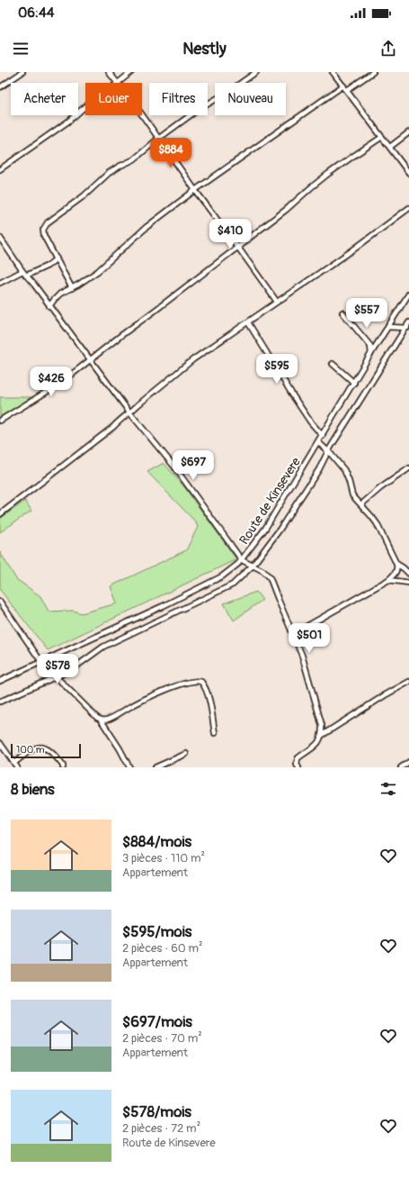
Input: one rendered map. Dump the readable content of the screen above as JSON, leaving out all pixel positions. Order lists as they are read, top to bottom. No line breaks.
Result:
{"streets":{"street":["Route de Kinsevere"]},"scale_bar":"100 m","page":{"status":"06:44","header":"Nestly","chip":["Acheter","Louer","Filtres","Nouveau"],"price":["$884","$410","$557","$595","$426","$697","$501","$578"],"scale":"100 m","heading":"8 biens","list":[{"name":"$884/mois","note":"3 pièces · 110 m² · Appartement"},{"name":"$595/mois","note":"2 pièces · 60 m² · Appartement"},{"name":"$697/mois","note":"2 pièces · 70 m² · Appartement"},{"name":"$578/mois","note":"2 pièces · 72 m² · Route de Kinsevere"}]}}
